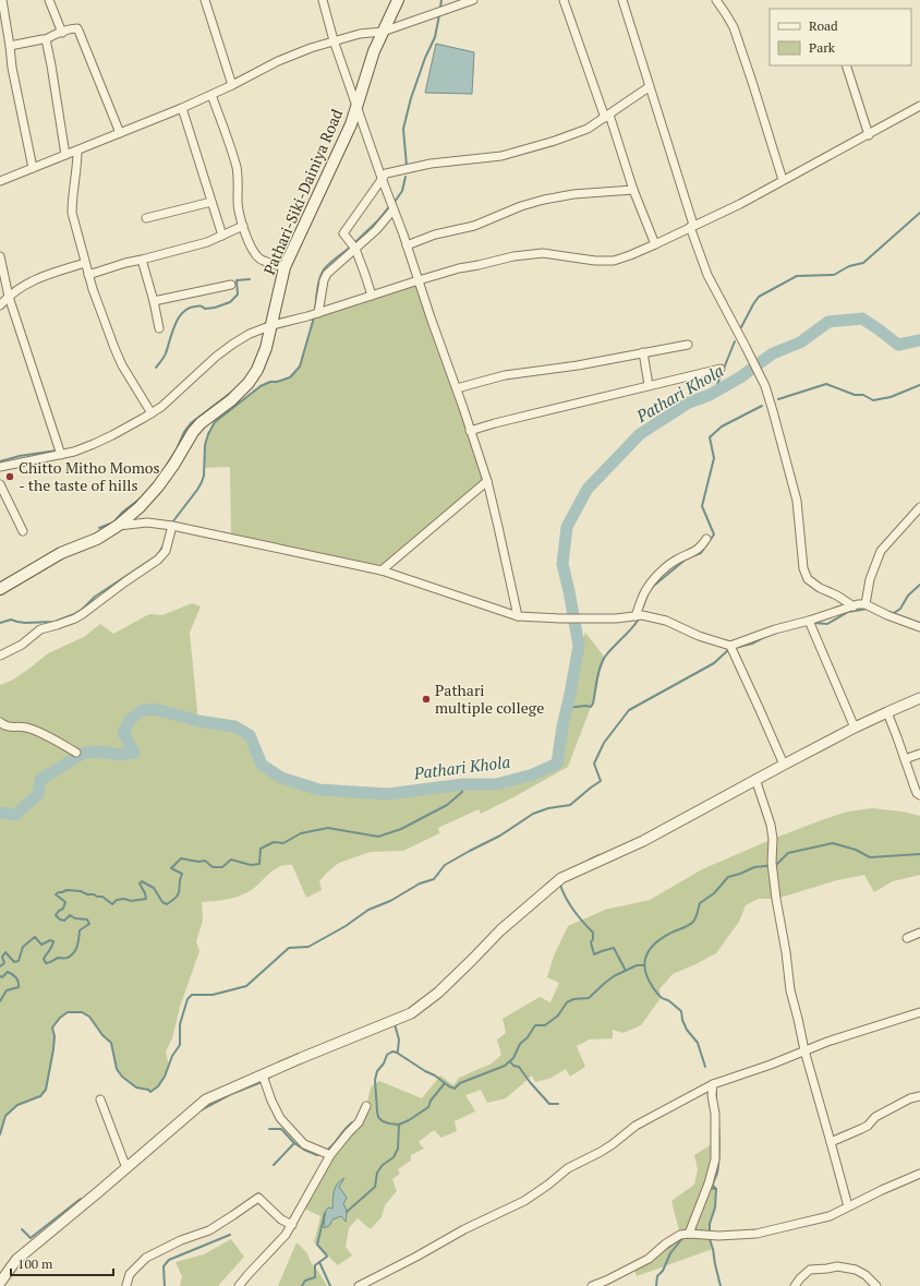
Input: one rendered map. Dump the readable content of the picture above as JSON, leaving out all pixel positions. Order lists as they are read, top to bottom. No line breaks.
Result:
{"streets":{"main road":["Pathari-Siki-Dainiya Road"]},"water":["Pathari Khola"],"places":["Chitto Mitho Momos - the taste of hills","Pathari multiple college"],"legend":["Road","Park"],"scale_bar":"100 m"}
